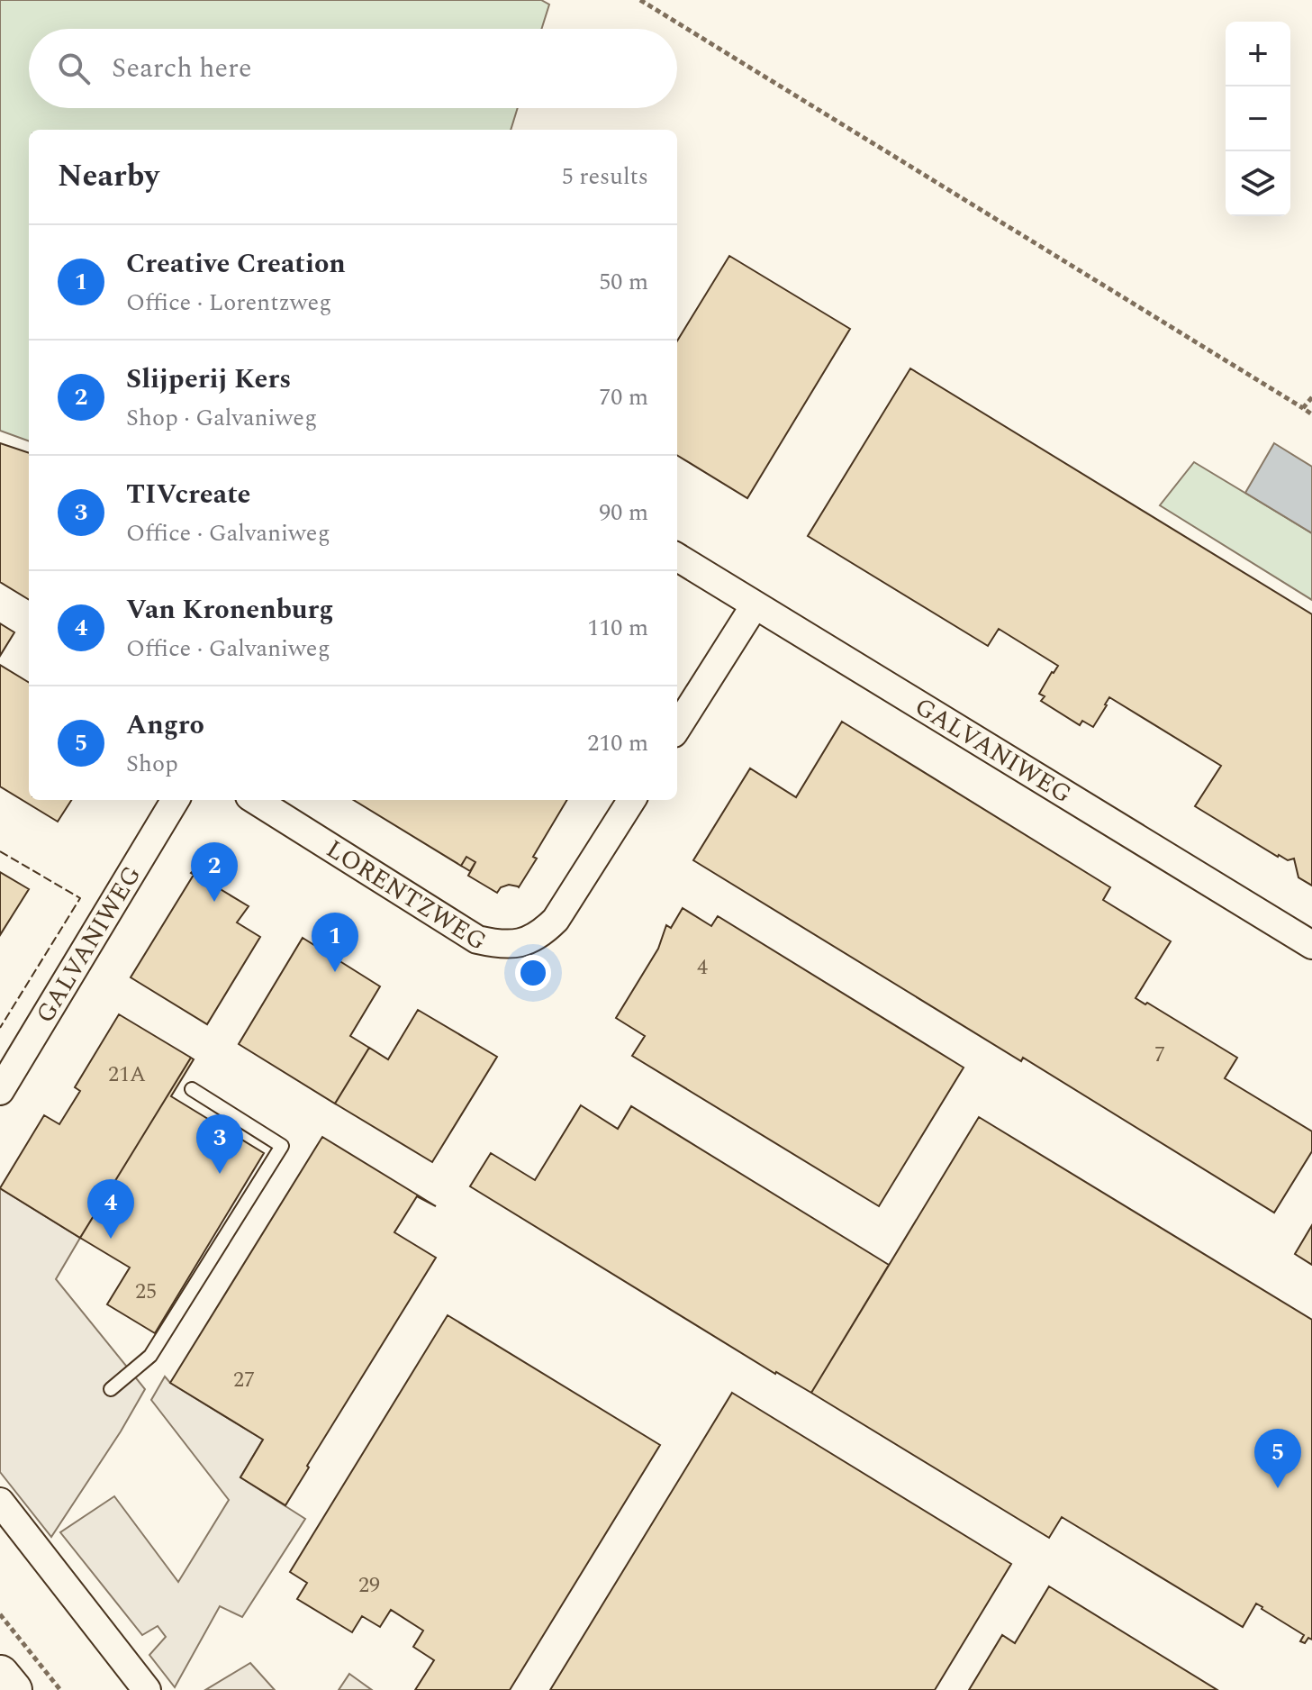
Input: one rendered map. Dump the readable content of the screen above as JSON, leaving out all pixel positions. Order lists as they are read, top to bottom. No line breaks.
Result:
{"streets":{"street":["GALVANIWEG","LORENTZWEG"]},"house_numbers":["4","7","21A","25","27","29"],"page":{"map_buttons":["+","−"],"search":"Search here","heading":["Nearby","5 results"],"list":[{"mark":"1","name":"Creative Creation","note":"Office · Lorentzweg","value":"50 m"},{"mark":"2","name":"Slijperij Kers","note":"Shop · Galvaniweg","value":"70 m"},{"mark":"3","name":"TIVcreate","note":"Office · Galvaniweg","value":"90 m"},{"mark":"4","name":"Van Kronenburg","note":"Office · Galvaniweg","value":"110 m"},{"mark":"5","name":"Angro","note":"Shop","value":"210 m"}],"pins":["2","1","3","4","5"]}}
